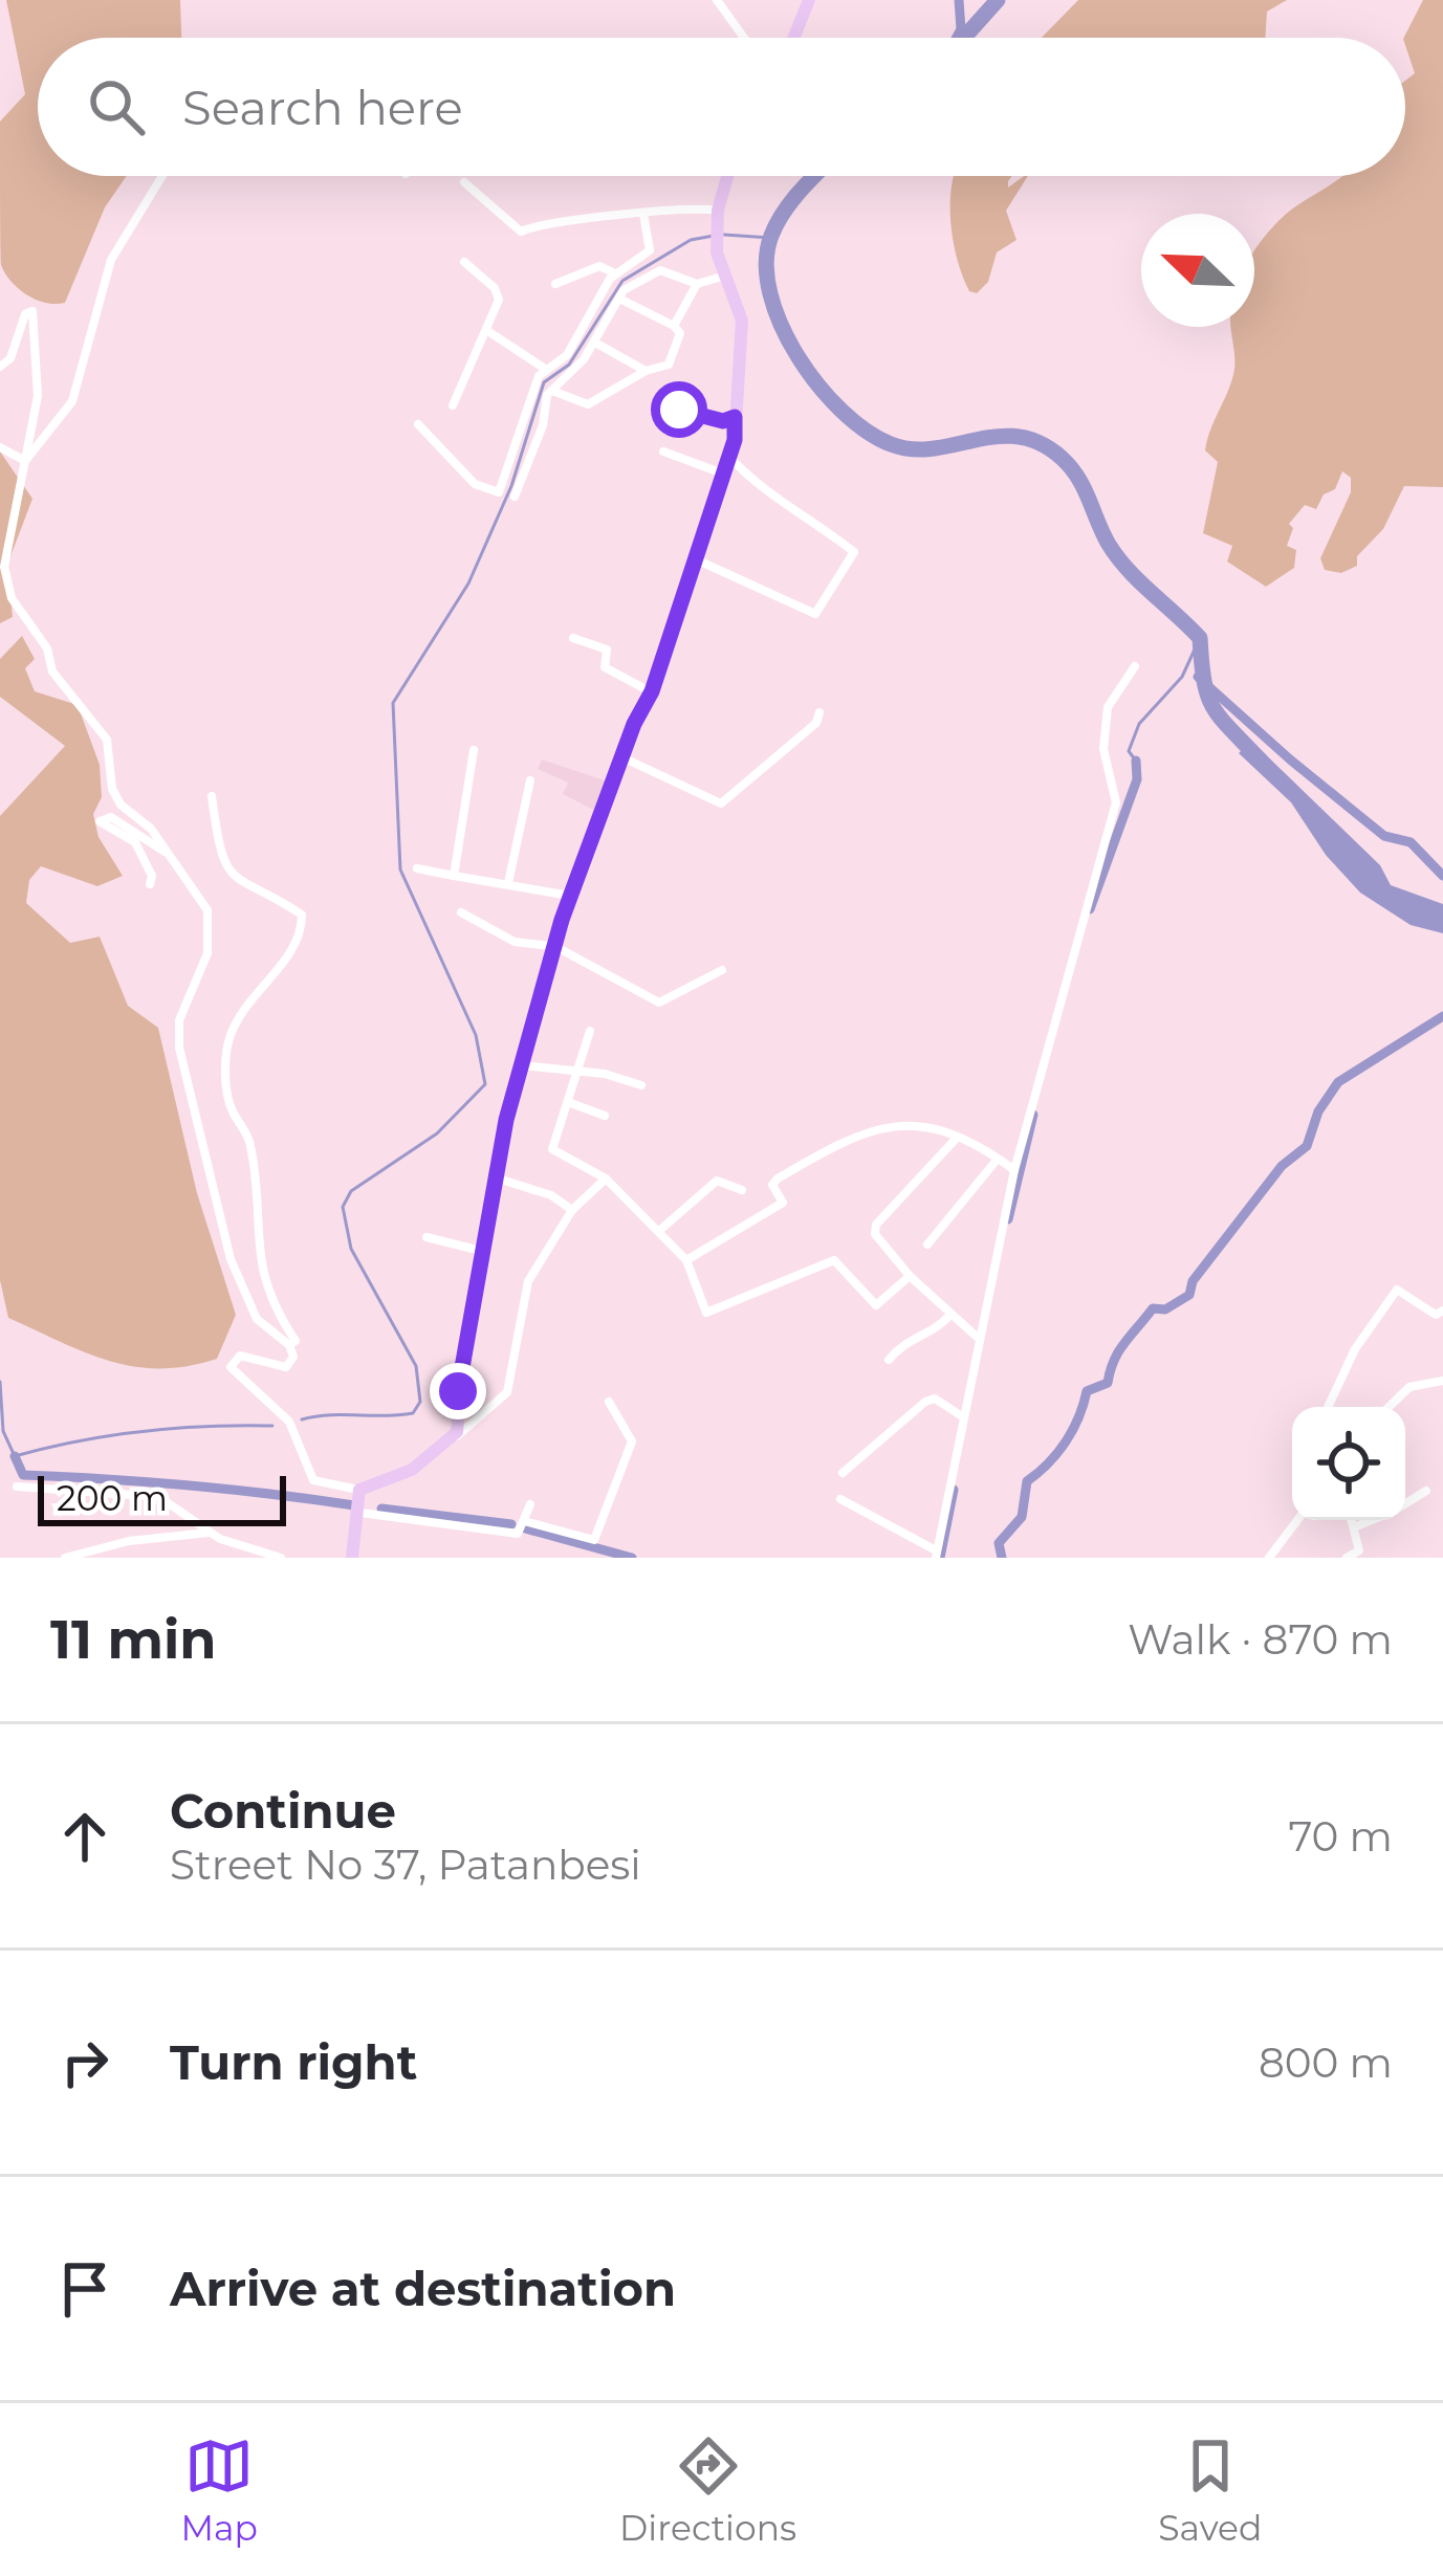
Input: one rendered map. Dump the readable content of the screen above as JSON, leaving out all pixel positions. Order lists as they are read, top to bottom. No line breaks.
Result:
{"scale_bar":"200 m","north":"top left","page":{"search":"Search here","scale":"200 m","heading":["11 min","Walk · 870 m"],"list":[["Continue","Street No 37, Patanbesi","70 m"],["Turn right","800 m"],"Arrive at destination"],"nav":["Map","Directions","Saved"]}}
